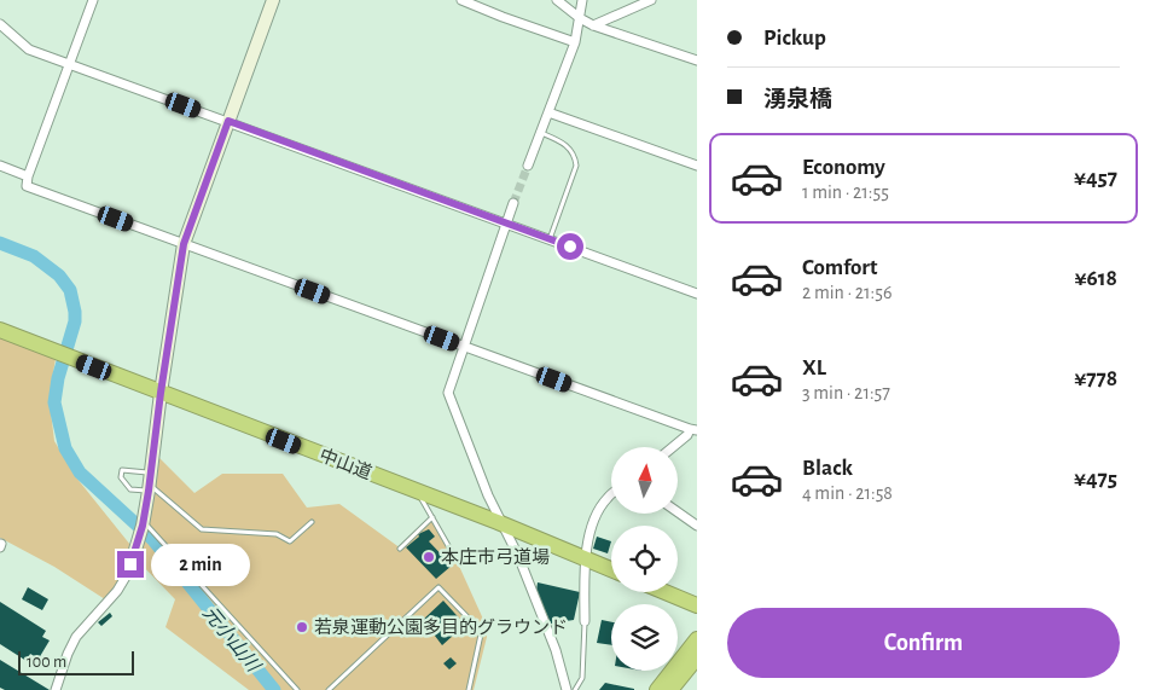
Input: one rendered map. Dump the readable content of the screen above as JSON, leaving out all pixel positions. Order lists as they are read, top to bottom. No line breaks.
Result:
{"streets":{"highway":["中山道"]},"water":["元小山川"],"places":["本庄市弓道場","若泉運動公園多目的グラウンド"],"scale_bar":"100 m","north":"top","page":{"banner":["Pickup","湧泉橋"],"list":[{"name":"Economy","note":"1 min · 21:55","value":"¥457"},{"name":"Comfort","note":"2 min · 21:56","value":"¥618"},{"name":"XL","note":"3 min · 21:57","value":"¥778"},{"name":"Black","note":"4 min · 21:58","value":"¥475"}],"bubble":"2 min","buttons":"Confirm","scale":"100 m"}}
